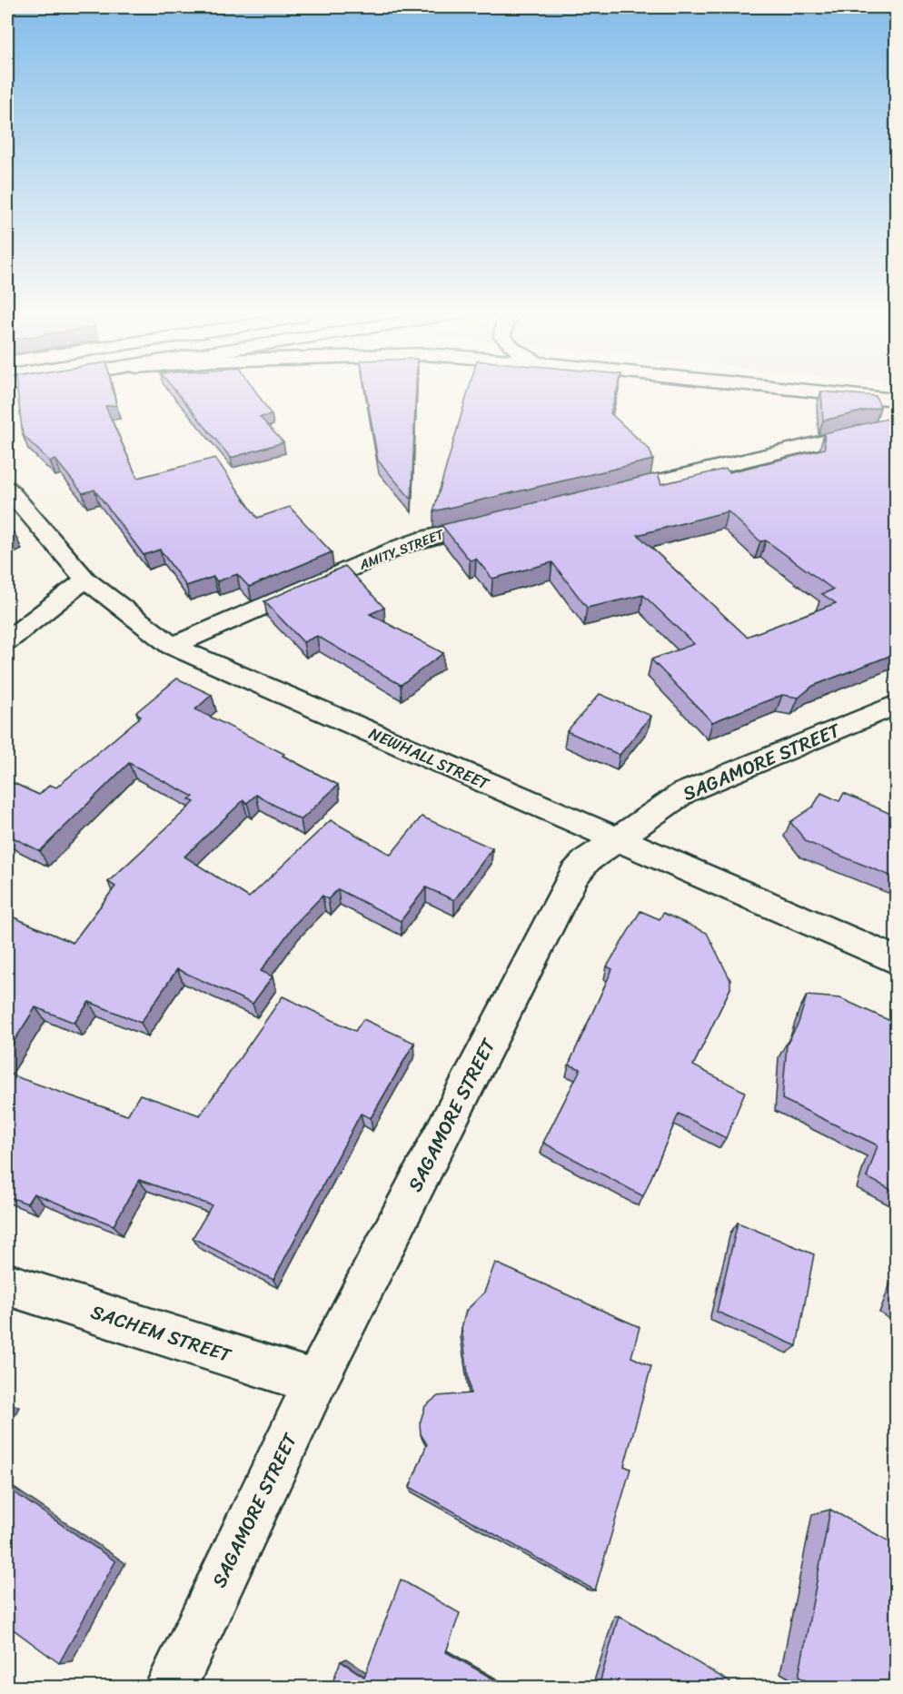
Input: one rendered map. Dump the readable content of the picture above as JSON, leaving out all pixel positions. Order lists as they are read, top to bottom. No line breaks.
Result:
{"streets":{"main road":["AMITY STREET","NEWHALL STREET","SAGAMORE STREET","SACHEM STREET"]},"crossings":[["AMITY STREET","NEWHALL STREET"],["NEWHALL STREET","SAGAMORE STREET"],["SAGAMORE STREET","SACHEM STREET"]]}
